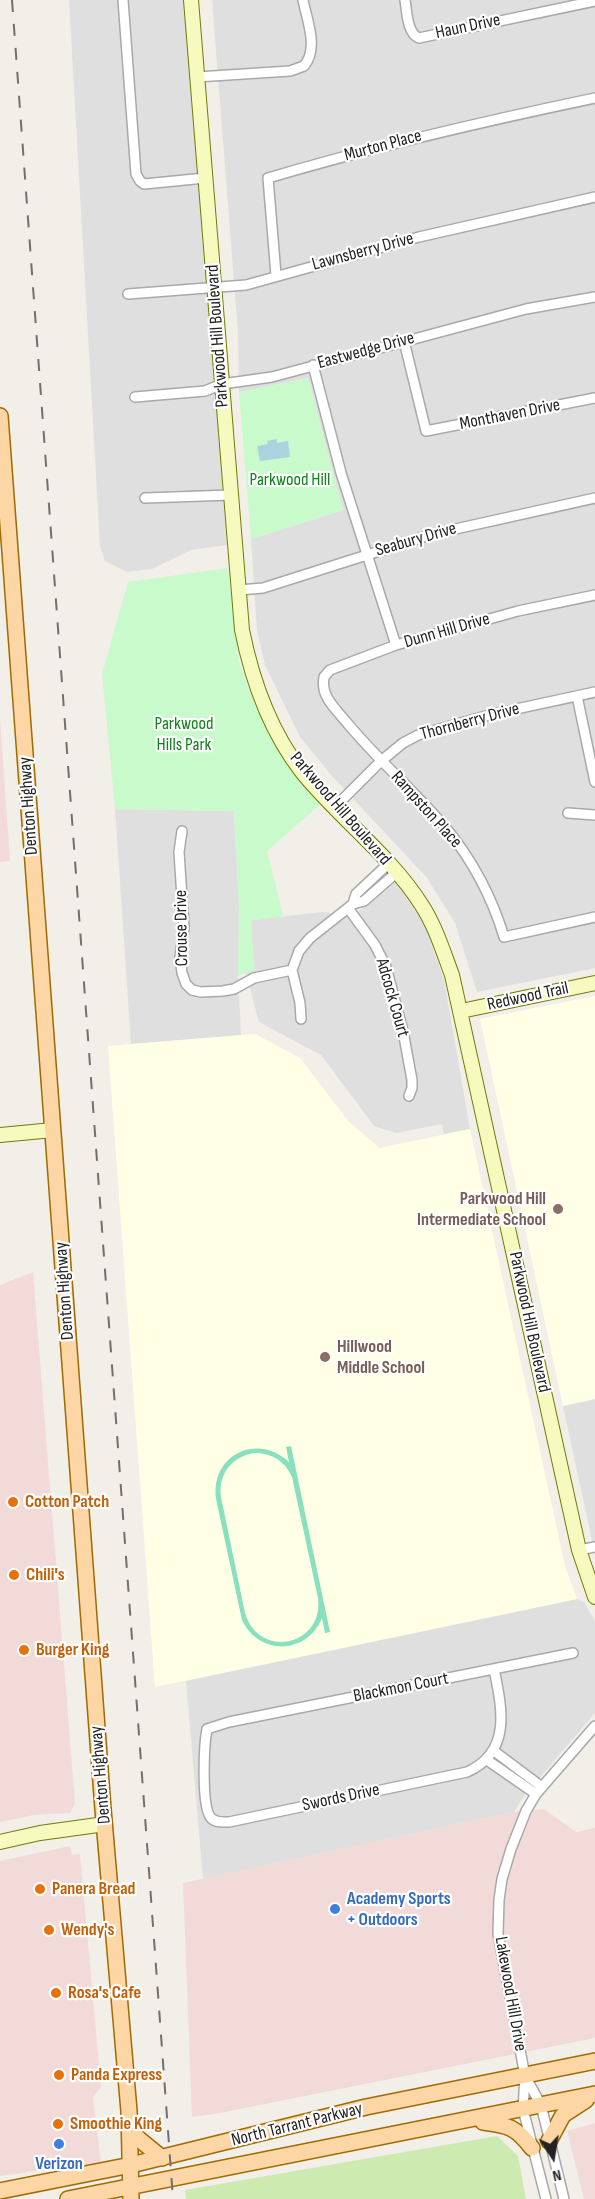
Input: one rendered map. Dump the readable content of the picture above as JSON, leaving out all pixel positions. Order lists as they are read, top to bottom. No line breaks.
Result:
{"streets":{"main road":["Denton Highway","North Tarrant Parkway"],"street":["Haun Drive","Murton Place","Lawnsberry Drive","Parkwood Hill Boulevard","Eastwedge Drive","Monthaven Drive","Seabury Drive","Dunn Hill Drive","Thornberry Drive","Rampston Place","Crouse Drive","Redwood Trail","Adcock Court","Blackmon Court","Swords Drive","Lakewood Hill Drive"]},"crossings":[["Murton Place","Lawnsberry Drive"],["Lawnsberry Drive","Parkwood Hill Boulevard"],["Parkwood Hill Boulevard","Eastwedge Drive"],["Parkwood Hill Boulevard","Seabury Drive"],["Parkwood Hill Boulevard","Thornberry Drive"],["Parkwood Hill Boulevard","Redwood Trail"],["Eastwedge Drive","Monthaven Drive"],["Dunn Hill Drive","Rampston Place"],["Thornberry Drive","Rampston Place"],["Denton Highway","North Tarrant Parkway"],["Blackmon Court","Swords Drive"],["Lakewood Hill Drive","North Tarrant Parkway"]],"parks":["Parkwood Hill","Parkwood Hills Park"],"places":["Parkwood Hill Intermediate School","Hillwood Middle School","Cotton Patch","Chili's","Burger King","Panera Bread","Academy Sports + Outdoors","Wendy's","Rosa's Cafe","Panda Express","Smoothie King","Verizon"],"north":"bottom"}
